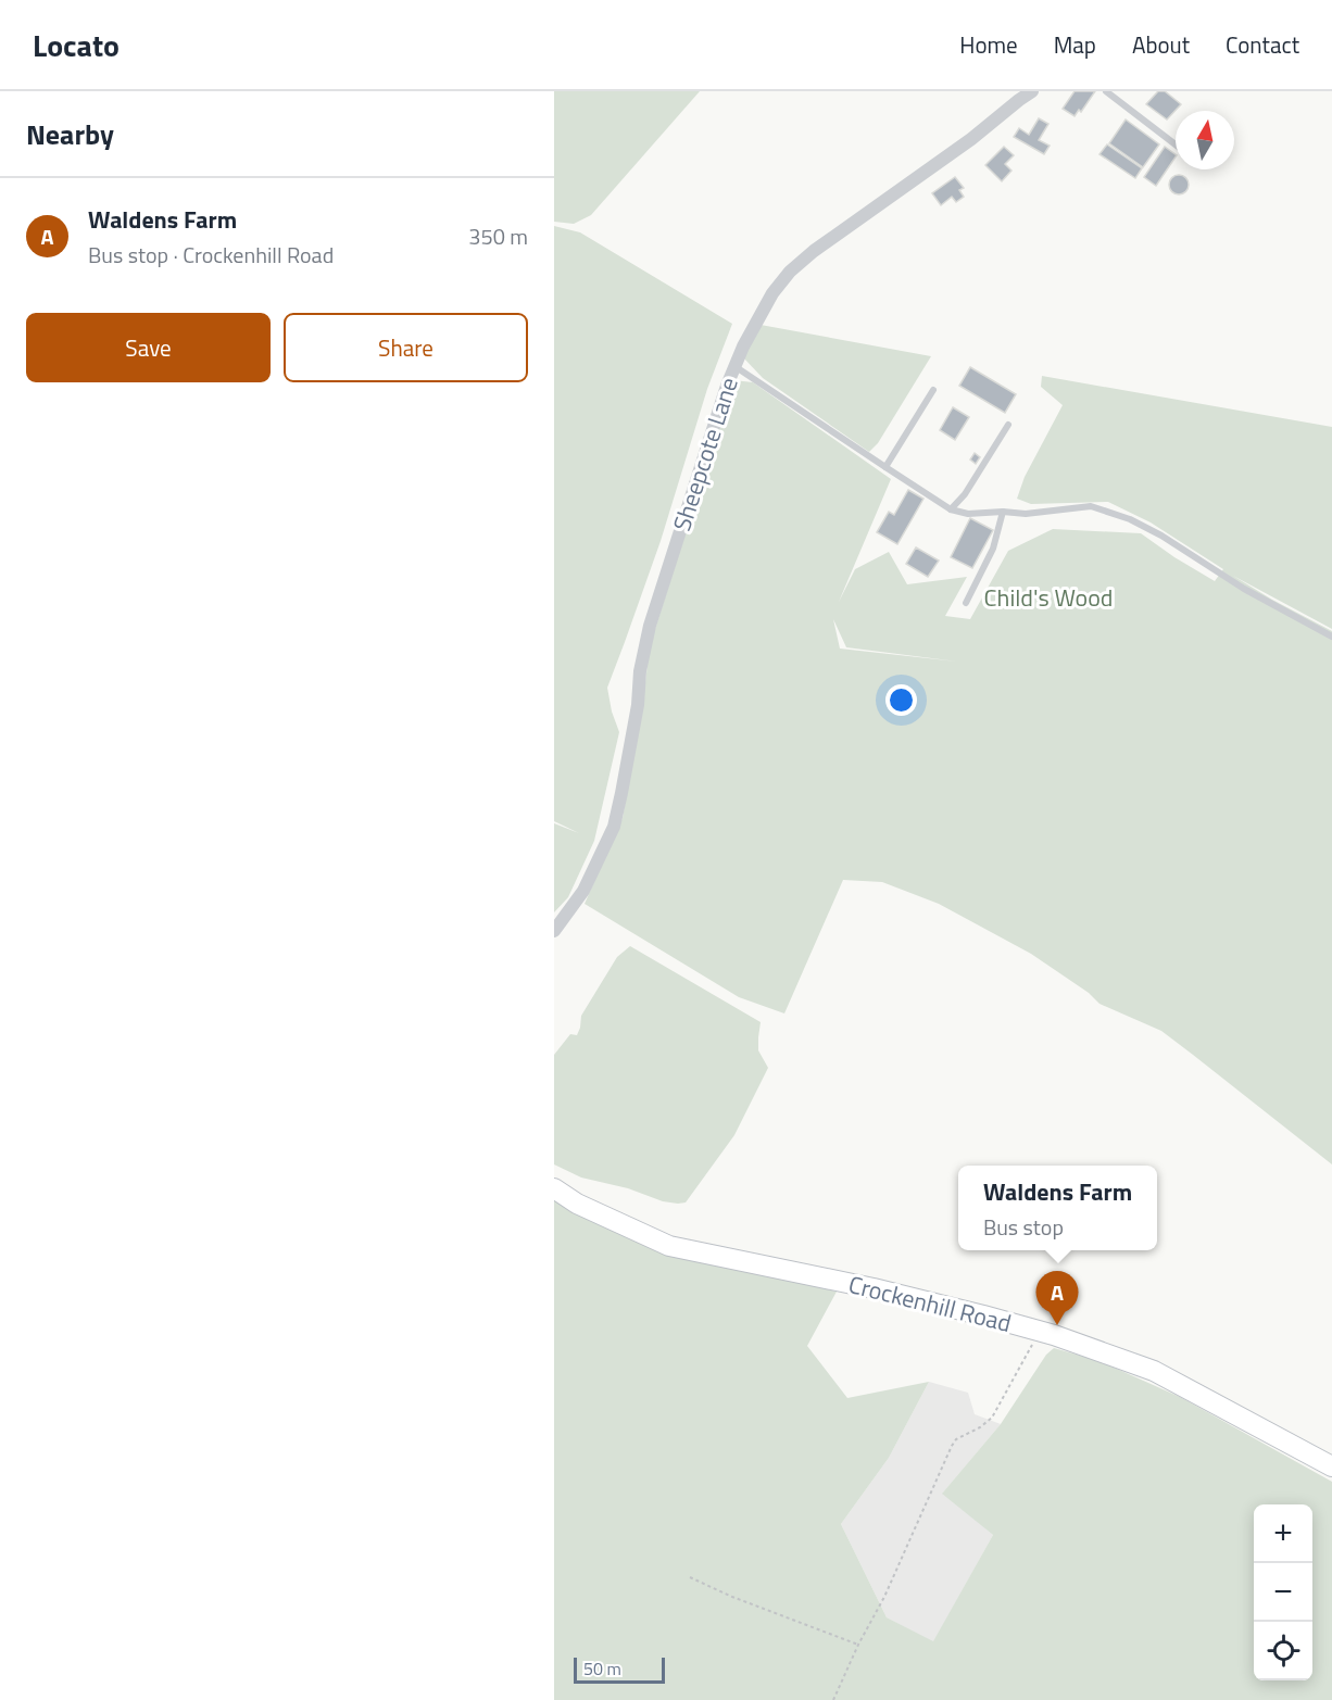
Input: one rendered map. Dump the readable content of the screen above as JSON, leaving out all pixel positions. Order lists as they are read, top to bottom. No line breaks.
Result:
{"streets":{"main road":["Crockenhill Road"],"street":["Sheepcote Lane"]},"parks":["Child's Wood"],"scale_bar":"50 m","north":"top","page":{"header":"Locato","nav":["Home","Map","About","Contact"],"heading":"Nearby","list":[{"mark":"A","name":"Waldens Farm","note":"Bus stop · Crockenhill Road","value":"350 m"}],"buttons":["Save","Share"],"popup":["Waldens Farm","Bus stop"],"pins":"A","map_buttons":["+","−"],"scale":"50 m"}}
